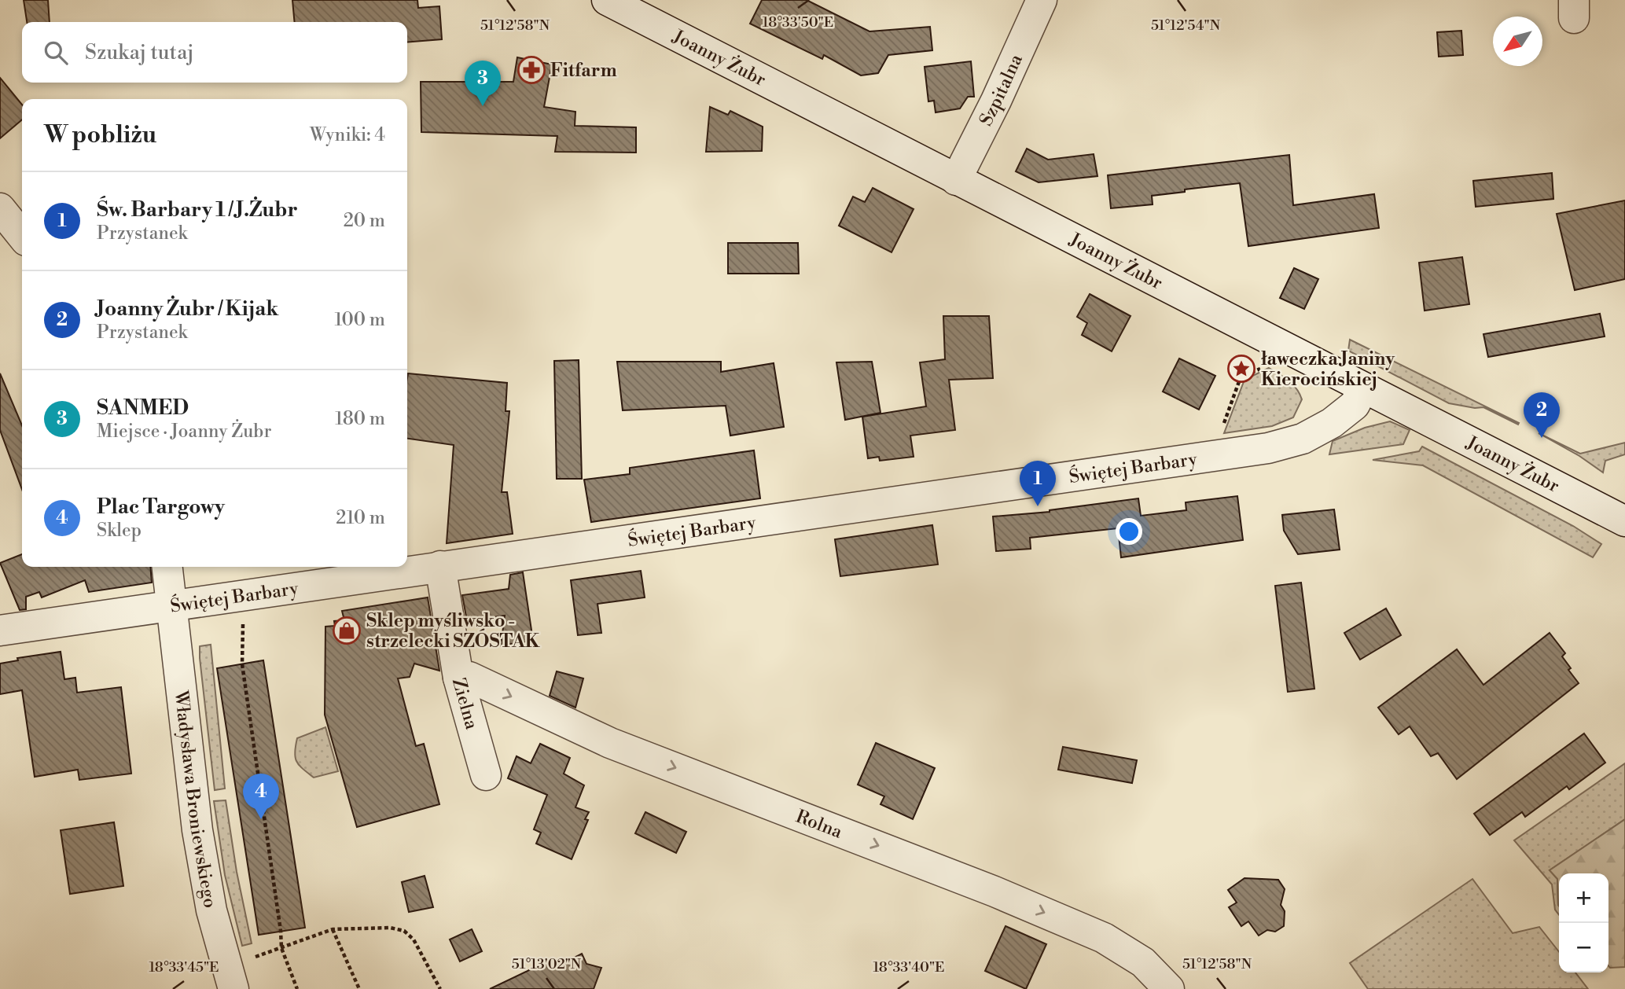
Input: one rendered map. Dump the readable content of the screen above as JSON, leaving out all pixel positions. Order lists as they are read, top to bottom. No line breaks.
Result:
{"streets":{"street":["Joanny Żubr","Szpitalna","Świętej Barbary","Zielna","Władysława Broniewskiego","Rolna"]},"crossings":[["Joanny Żubr","Szpitalna"],["Joanny Żubr","Świętej Barbary"],["Świętej Barbary","Zielna"],["Świętej Barbary","Władysława Broniewskiego"],["Zielna","Rolna"]],"one_way":["Rolna"],"places":{"pharmacy":["Fitfarm"],"place":["ławeczka Janiny Kierocińskiej"],"shop":["Sklep myśliwsko - strzelecki SZÓSTAK"]},"north":"bottom left","page":{"search":"Szukaj tutaj","pins":["3","2","1","4"],"heading":["W pobliżu","Wyniki: 4"],"list":[{"mark":"1","name":"Św. Barbary 1 / J.Żubr","note":"Przystanek","value":"20 m"},{"mark":"2","name":"Joanny Żubr / Kijak","note":"Przystanek","value":"100 m"},{"mark":"3","name":"SANMED","note":"Miejsce · Joanny Żubr","value":"180 m"},{"mark":"4","name":"Plac Targowy","note":"Sklep","value":"210 m"}],"map_buttons":["+","−"]},"coordinates":["18°33'50\"E","51°12'58\"N","51°12'54\"N","51°13'02\"N","18°33'45\"E","18°33'40\"E"]}
